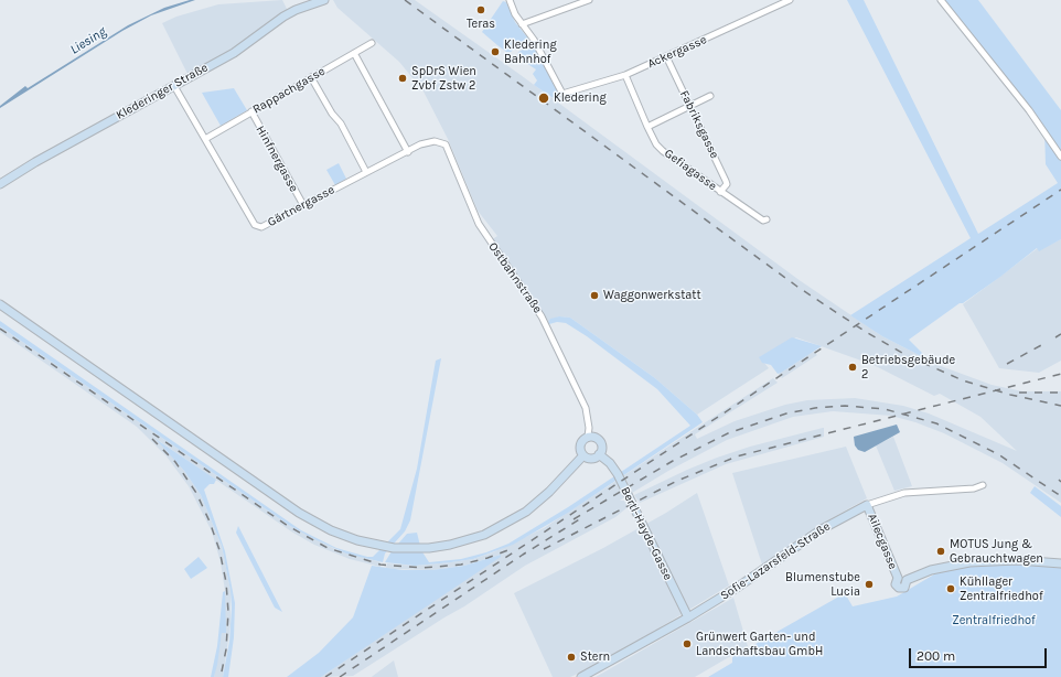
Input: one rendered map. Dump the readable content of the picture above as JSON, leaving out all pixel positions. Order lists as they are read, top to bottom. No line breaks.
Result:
{"streets":{"street":["Ackergasse","Rappachgasse","Klederinger Straße","Fabriksgasse","Hinfnergasse","Gefiagasse","Gärtnergasse","Ostbahnstraße","Bertl-Hayde-Gasse","Ailecgasse","Sofie-Lazarsfeld-Straße"]},"crossings":[["Ackergasse","Fabriksgasse"],["Ackergasse","Gefiagasse"],["Rappachgasse","Hinfnergasse"],["Rappachgasse","Gärtnergasse"],["Klederinger Straße","Gärtnergasse"],["Fabriksgasse","Gefiagasse"],["Hinfnergasse","Gärtnergasse"],["Gärtnergasse","Ostbahnstraße"],["Ostbahnstraße","Bertl-Hayde-Gasse"],["Bertl-Hayde-Gasse","Sofie-Lazarsfeld-Straße"],["Ailecgasse","Sofie-Lazarsfeld-Straße"]],"water":["Liesing"],"parks":["Zentralfriedhof"],"places":["Teras","Kledering Bahnhof","SpDrS Wien Zvbf Zstw 2","Kledering","Waggonwerkstatt","Betriebsgebäude 2","MOTUS Jung & Gebrauchtwagen","Blumenstube Lucia","Kühllager Zentralfriedhof","Grünwert Garten- und Landschaftsbau GmbH","Stern"],"scale_bar":"200 m"}
